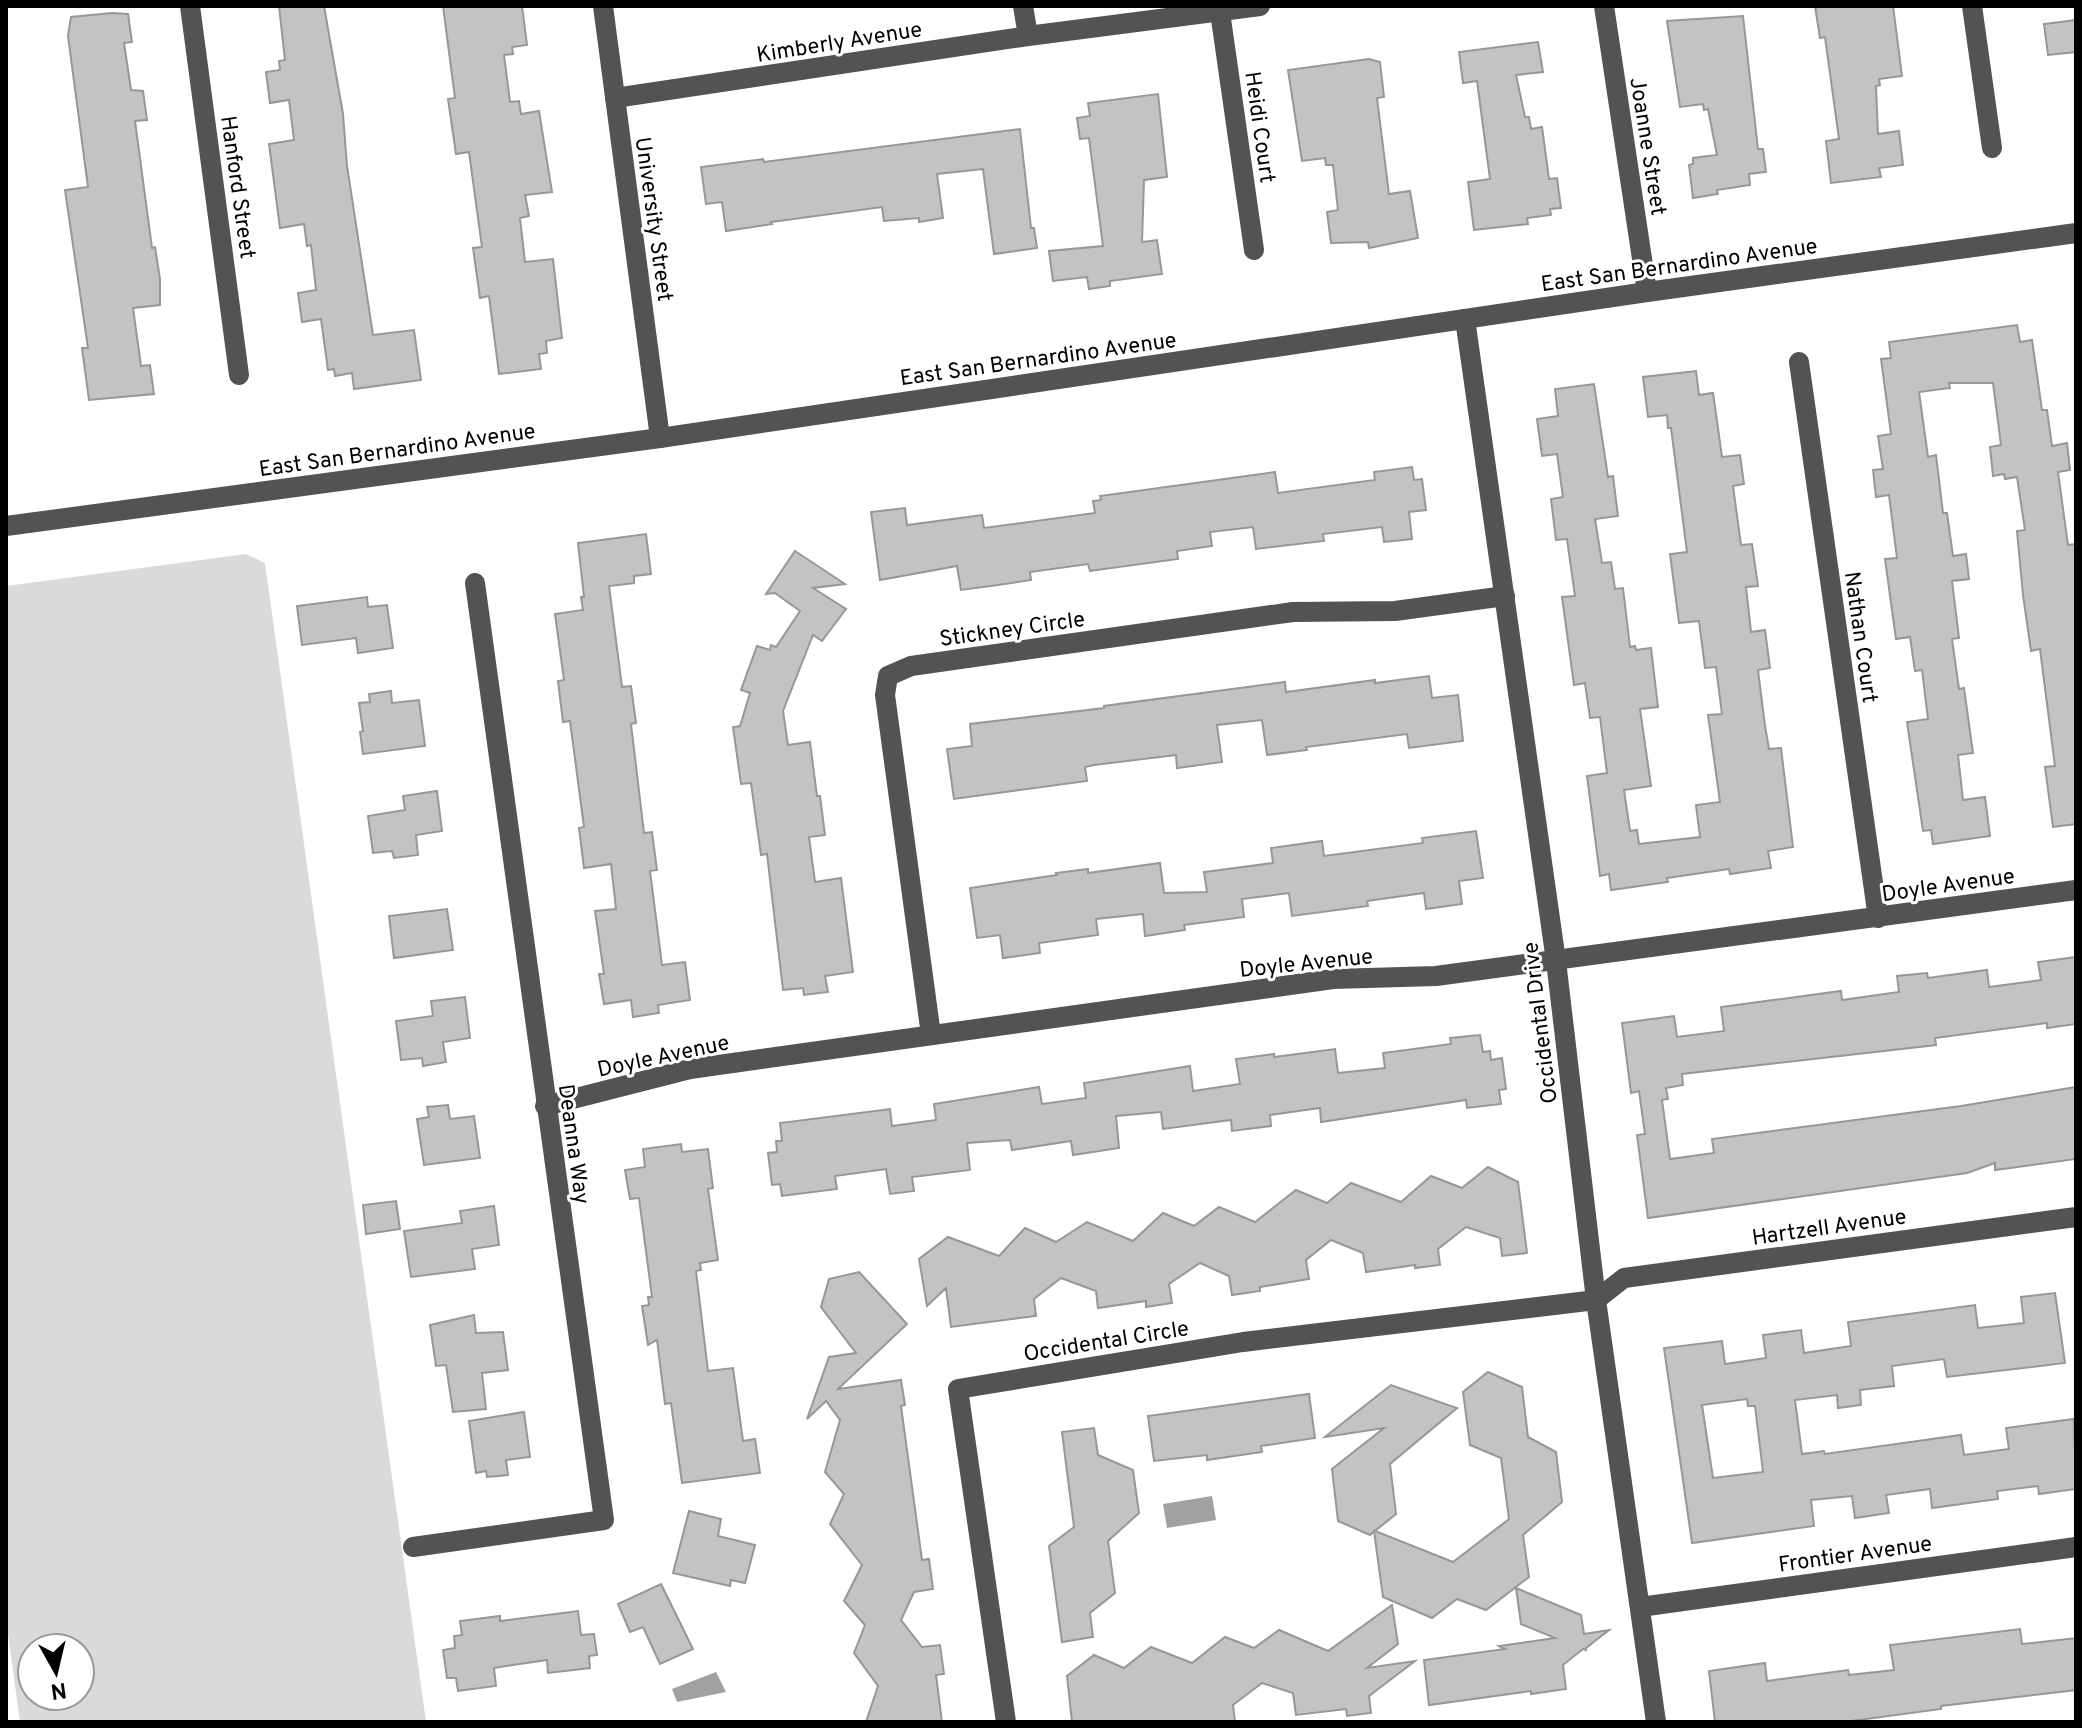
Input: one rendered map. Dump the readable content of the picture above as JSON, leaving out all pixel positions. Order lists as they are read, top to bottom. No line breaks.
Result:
{"streets":{"street":["Kimberly Avenue","Heidi Court","Joanne Street","Hanford Street","University Street","East San Bernardino Avenue","Stickney Circle","Nathan Court","Doyle Avenue","Occidental Drive","Deanna Way","Hartzell Avenue","Occidental Circle","Frontier Avenue"]},"crossings":[["Kimberly Avenue","Heidi Court"],["Kimberly Avenue","University Street"],["Joanne Street","East San Bernardino Avenue"],["University Street","East San Bernardino Avenue"],["East San Bernardino Avenue","Occidental Drive"],["Stickney Circle","Doyle Avenue"],["Stickney Circle","Occidental Drive"],["Nathan Court","Doyle Avenue"],["Doyle Avenue","Occidental Drive"],["Doyle Avenue","Deanna Way"],["Occidental Drive","Hartzell Avenue"],["Occidental Drive","Occidental Circle"],["Occidental Drive","Frontier Avenue"],["Hartzell Avenue","Occidental Circle"]],"north":"bottom"}
